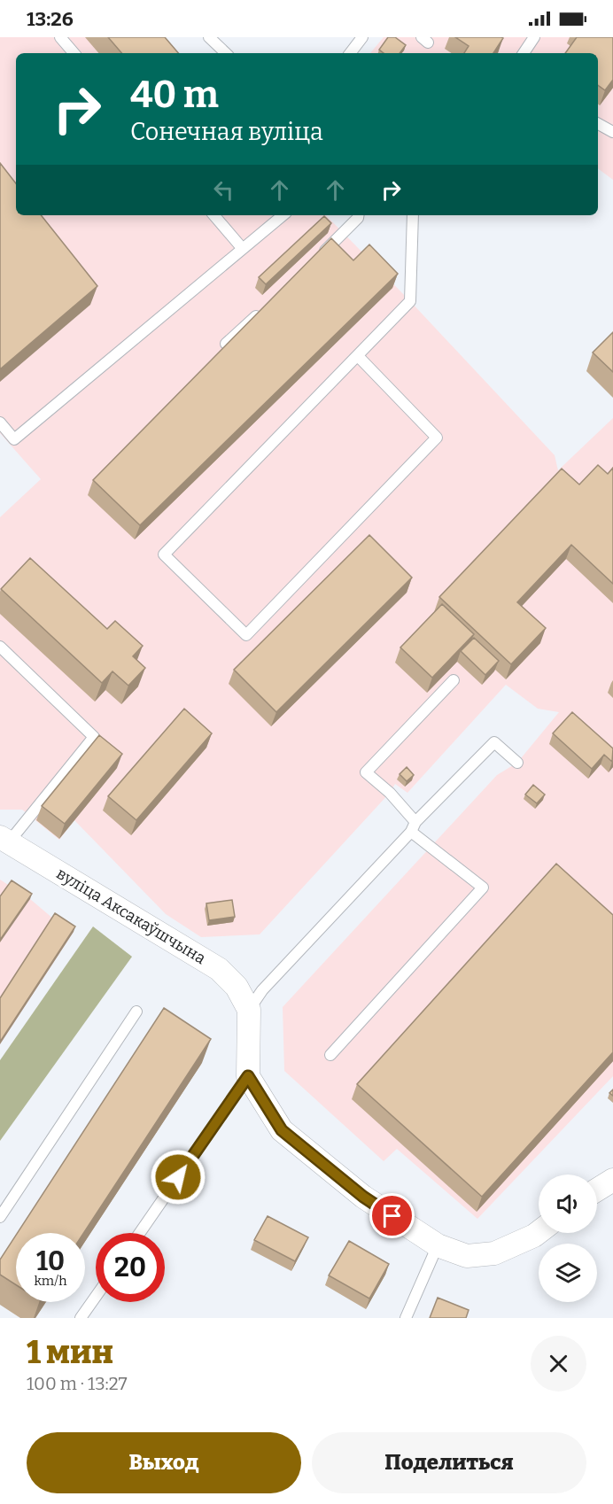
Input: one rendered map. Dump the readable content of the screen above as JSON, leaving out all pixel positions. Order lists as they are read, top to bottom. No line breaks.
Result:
{"streets":{"street":["вуліца Аксакаўшчына"]},"page":{"status":"13:26","turn":["40 m","Сонечная вуліца"],"speed":"10 km/h","limit":"20","heading":["1 мин","100 m · 13:27"],"buttons":["Выход","Поделиться"]}}
